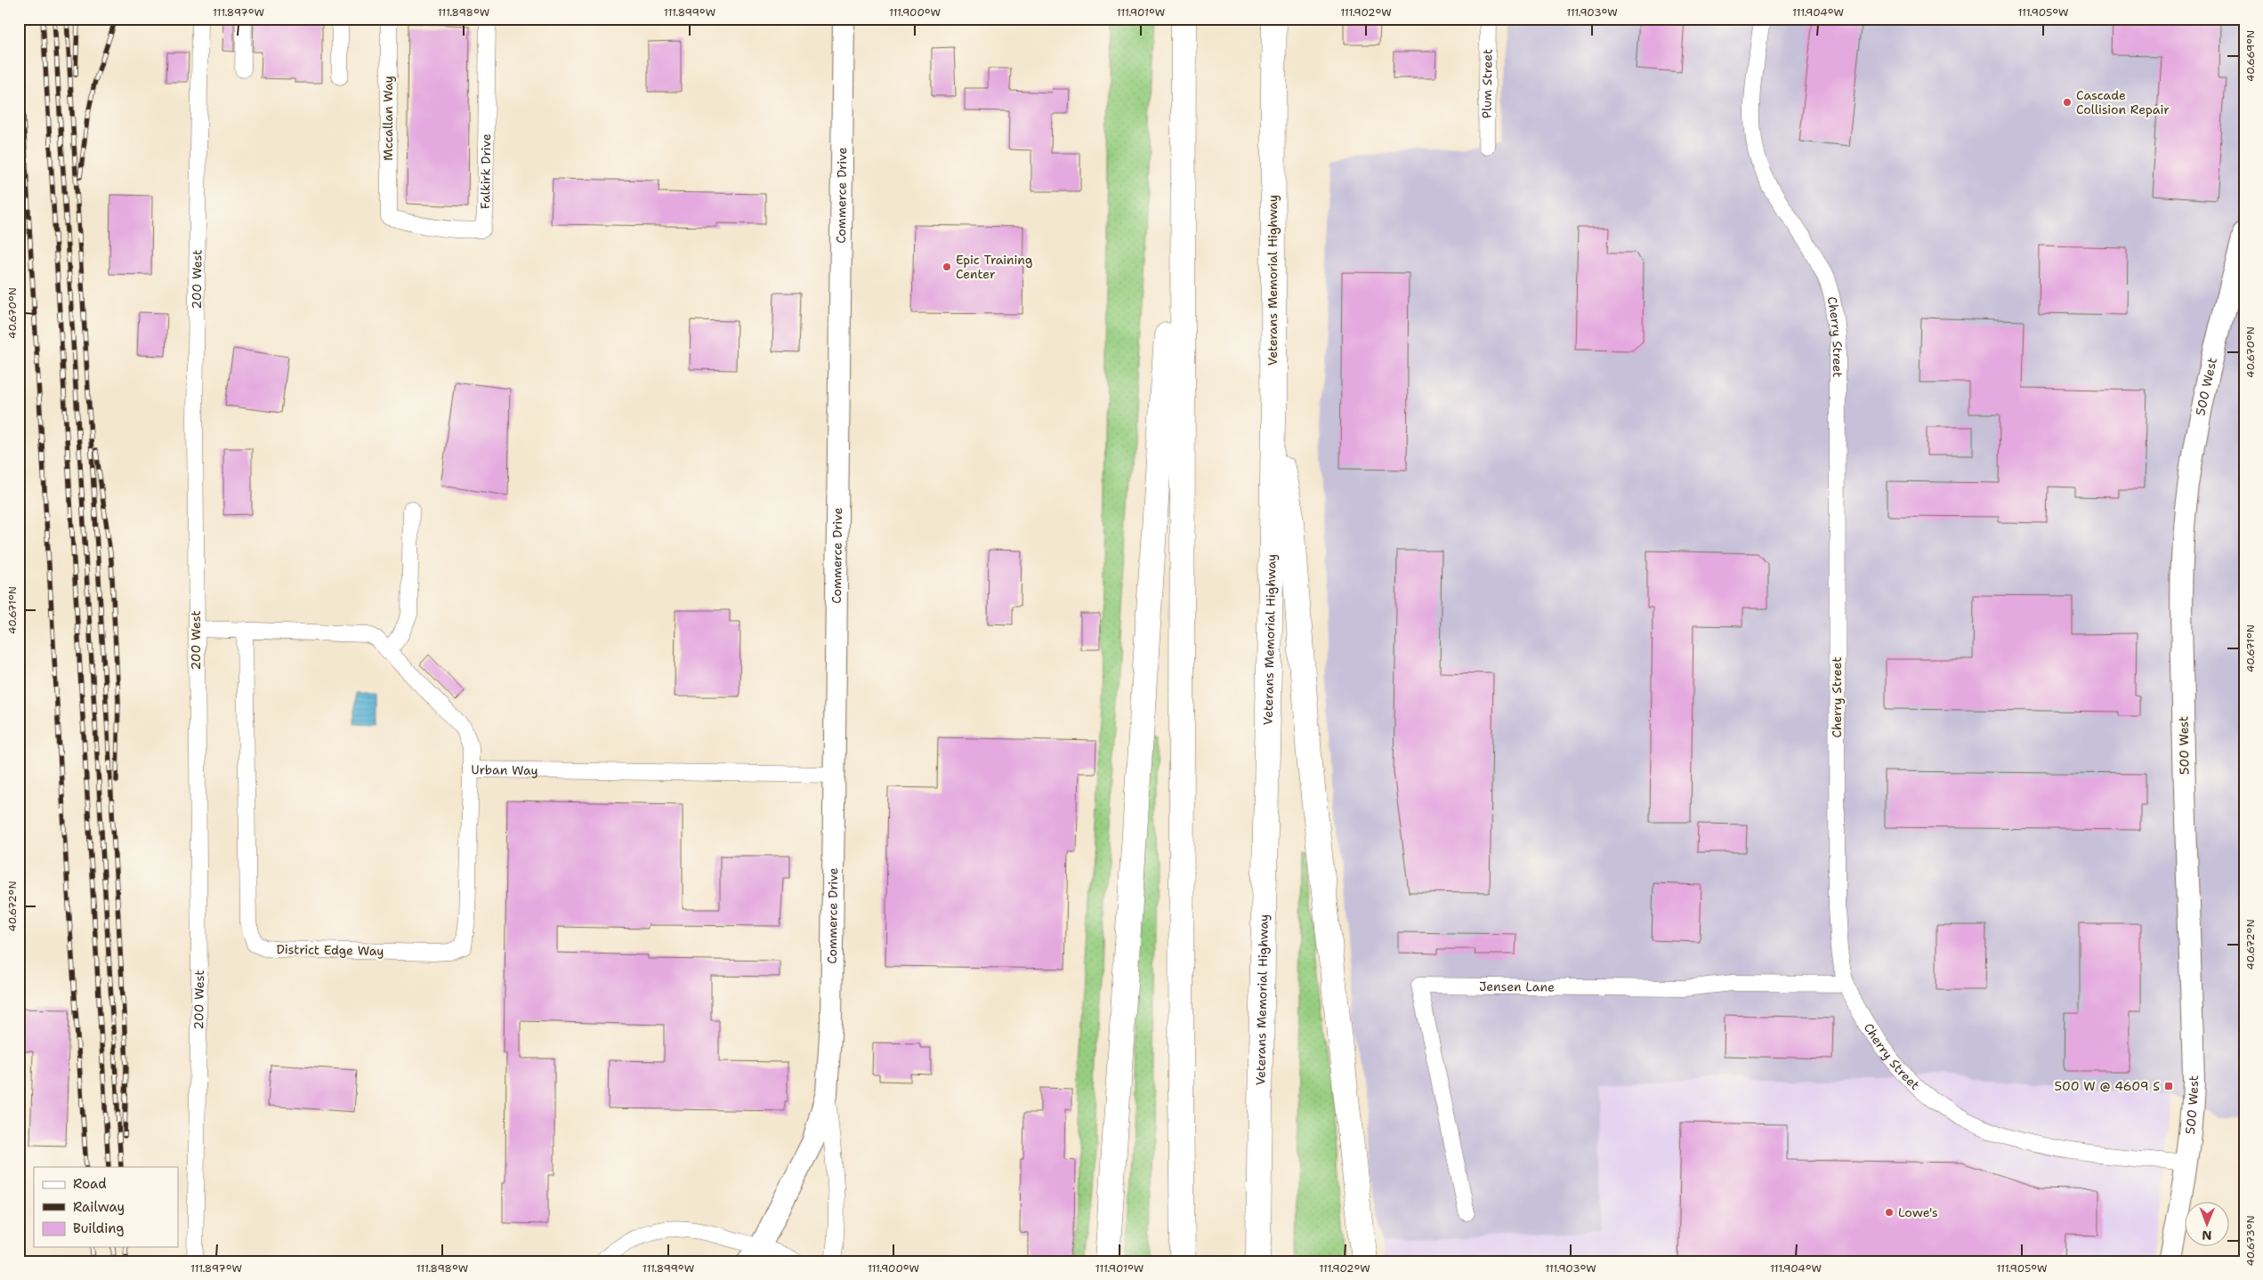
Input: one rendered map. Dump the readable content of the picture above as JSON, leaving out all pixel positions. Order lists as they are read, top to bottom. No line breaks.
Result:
{"streets":{"highway":["Veterans Memorial Highway"],"street":["Plum Street","Mccallan Way","Falkirk Drive","Commerce Drive","200 West","Cherry Street","500 West","Urban Way","District Edge Way","Jensen Lane"]},"crossings":[["Mccallan Way","Falkirk Drive"],["Commerce Drive","Urban Way"],["200 West","Urban Way"],["Cherry Street","500 West"],["Cherry Street","Jensen Lane"],["Urban Way","District Edge Way"]],"places":{"other":["Cascade Collision Repair","Epic Training Center","Lowe's"],"transit":["500 W @ 4609 S"]},"legend":["Road","Railway","Building"],"north":"bottom","coordinates":["111.897°W","111.898°W","111.899°W","111.900°W","111.901°W","111.902°W","111.903°W","111.904°W","111.905°W","40.669°N","40.670°N","40.671°N","40.672°N","40.673°N"]}
